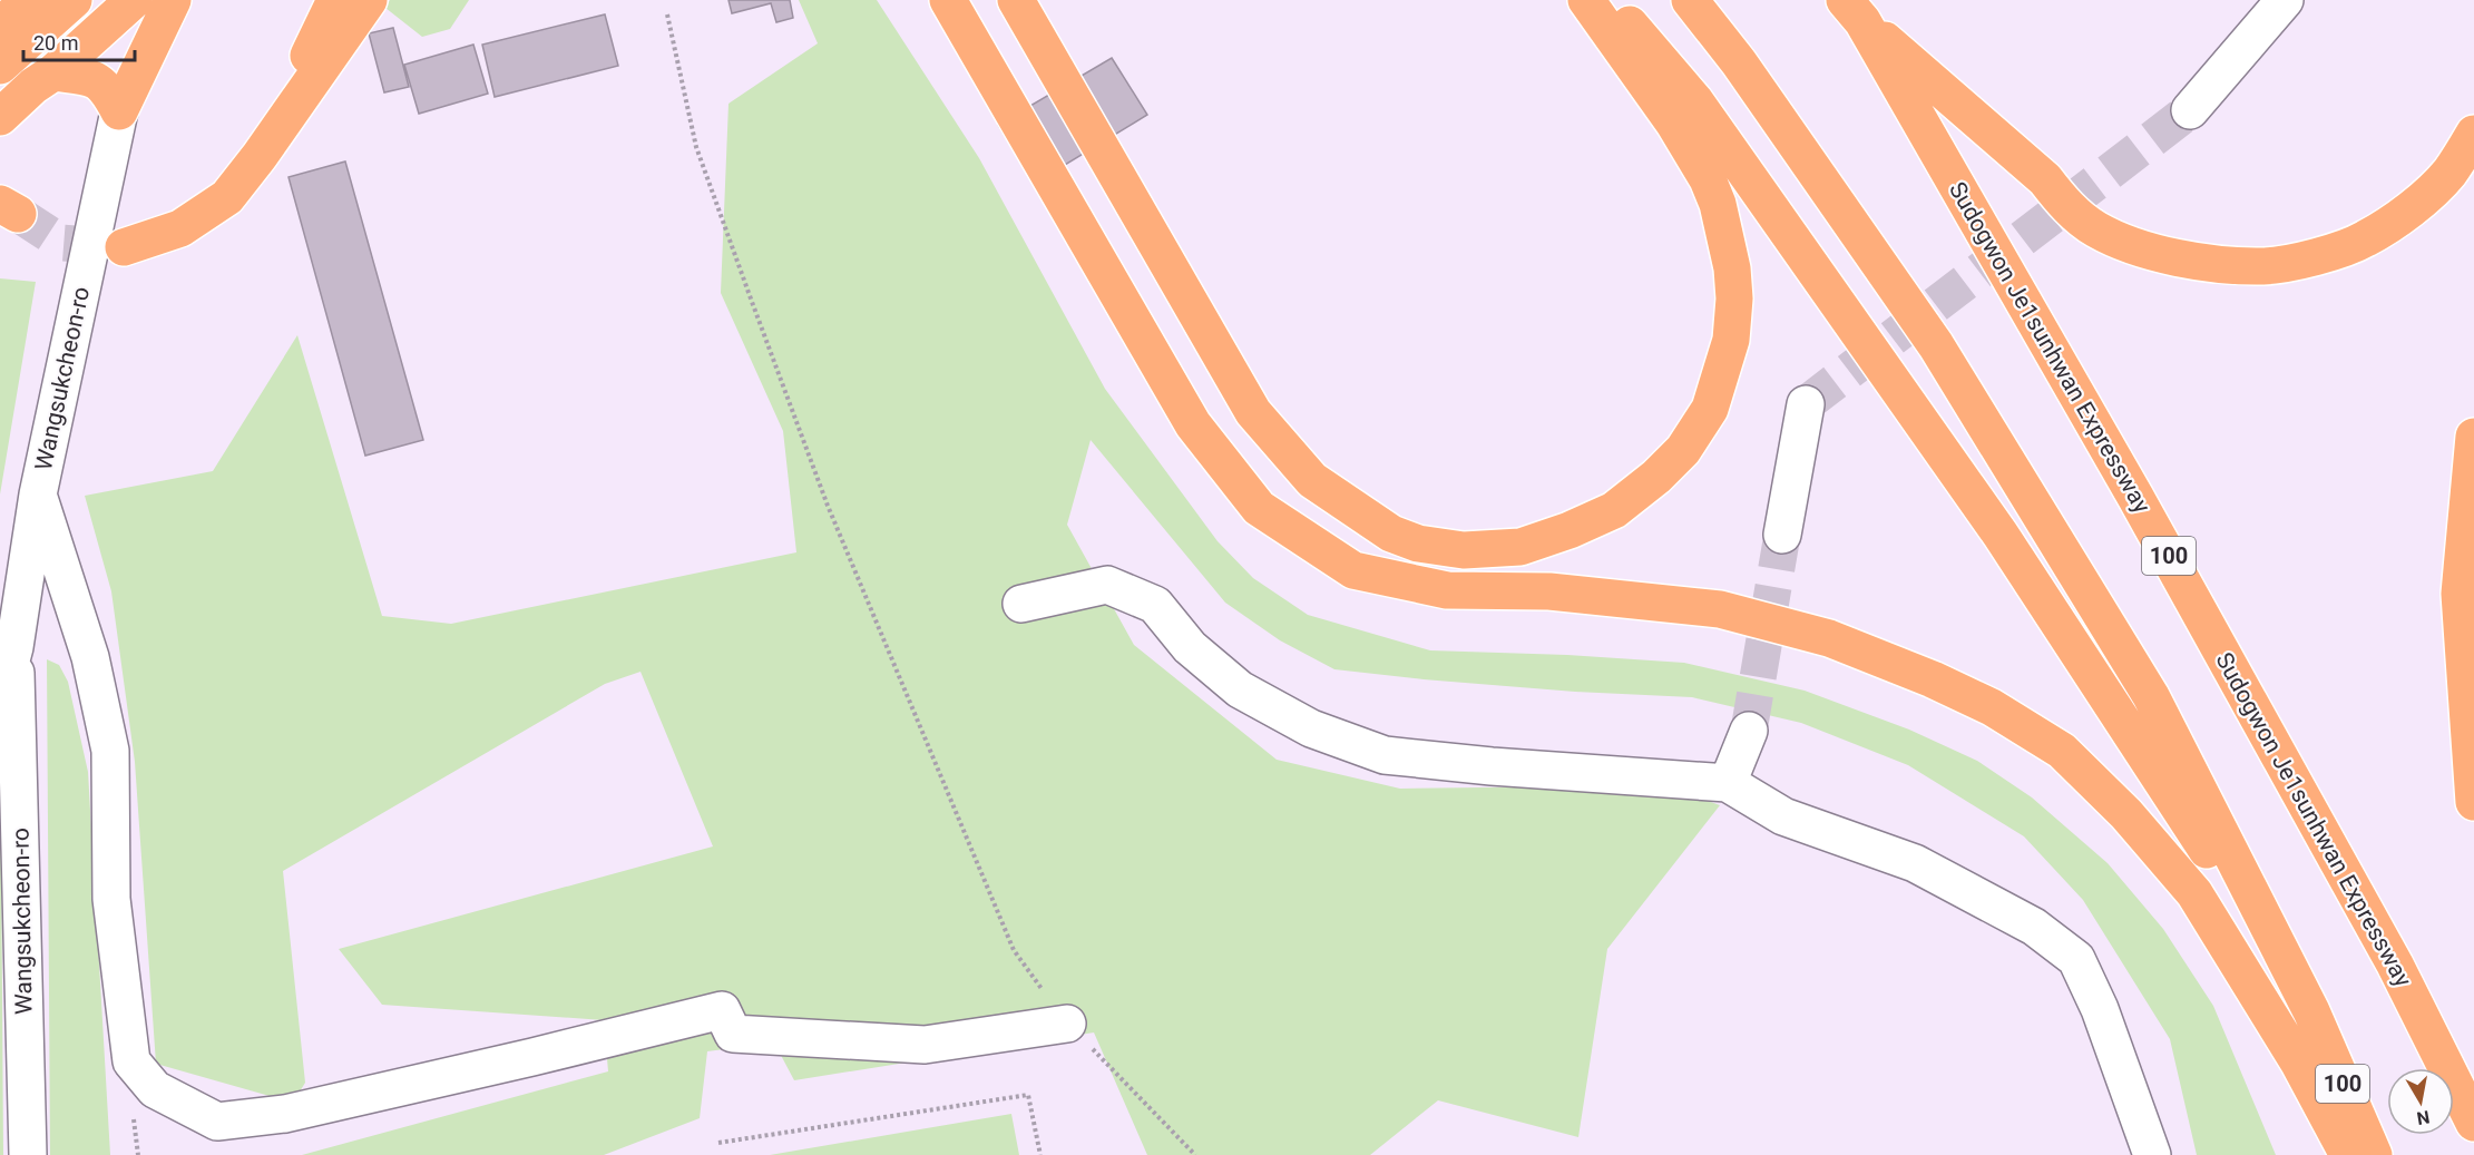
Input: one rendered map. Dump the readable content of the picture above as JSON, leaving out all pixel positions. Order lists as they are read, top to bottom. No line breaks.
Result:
{"streets":{"highway":["Sudogwon Je1sunhwan Expressway","100"],"street":["Wangsukcheon-ro"]},"scale_bar":"20 m","north":"bottom"}
